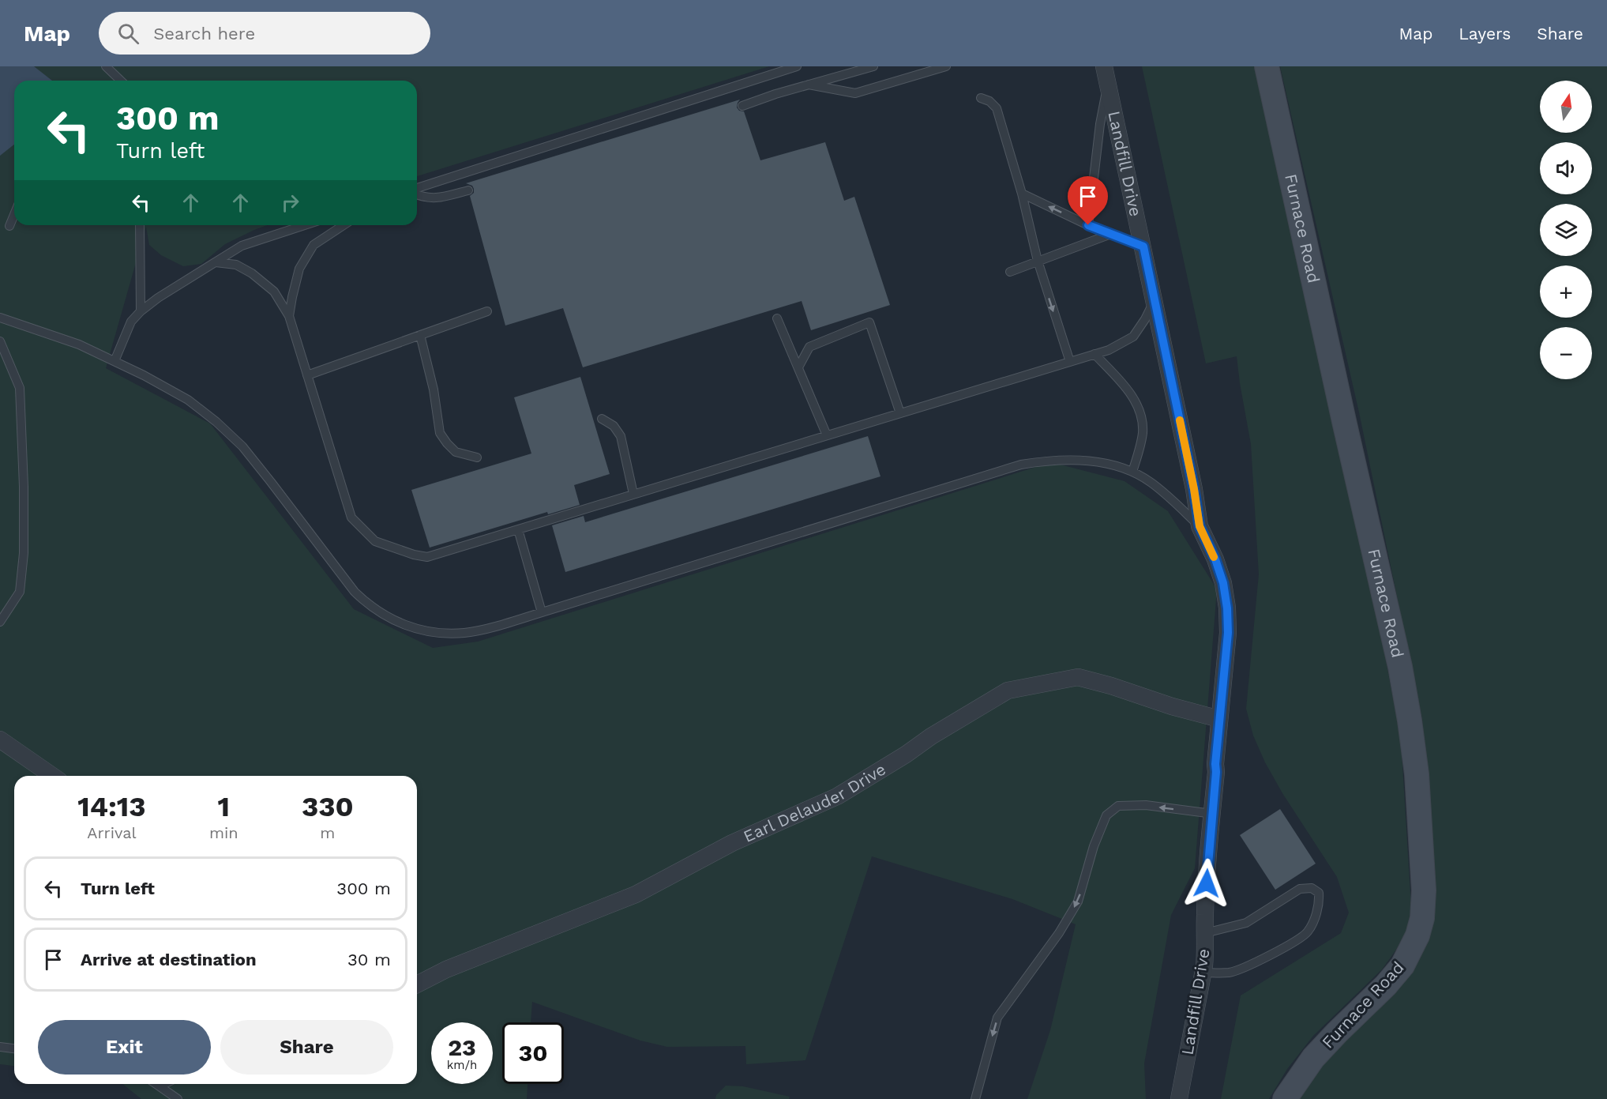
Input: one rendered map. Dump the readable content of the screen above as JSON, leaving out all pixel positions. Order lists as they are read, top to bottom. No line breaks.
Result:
{"streets":{"main road":["Furnace Road"],"street":["Landfill Drive","Earl Delauder Drive"]},"crossings":[["Landfill Drive","Earl Delauder Drive"]],"north":"top","page":{"header":"Map","search":"Search here","nav":["Map","Layers","Share"],"map_buttons":["+","−"],"turn":["300 m","Turn left"],"eta":["14:13","Arrival","1","min","330","m"],"list":[{"name":"Turn left","value":"300 m"},{"name":"Arrive at destination","value":"30 m"}],"buttons":["Exit","Share"],"speed":"23 km/h","limit":"30"}}
